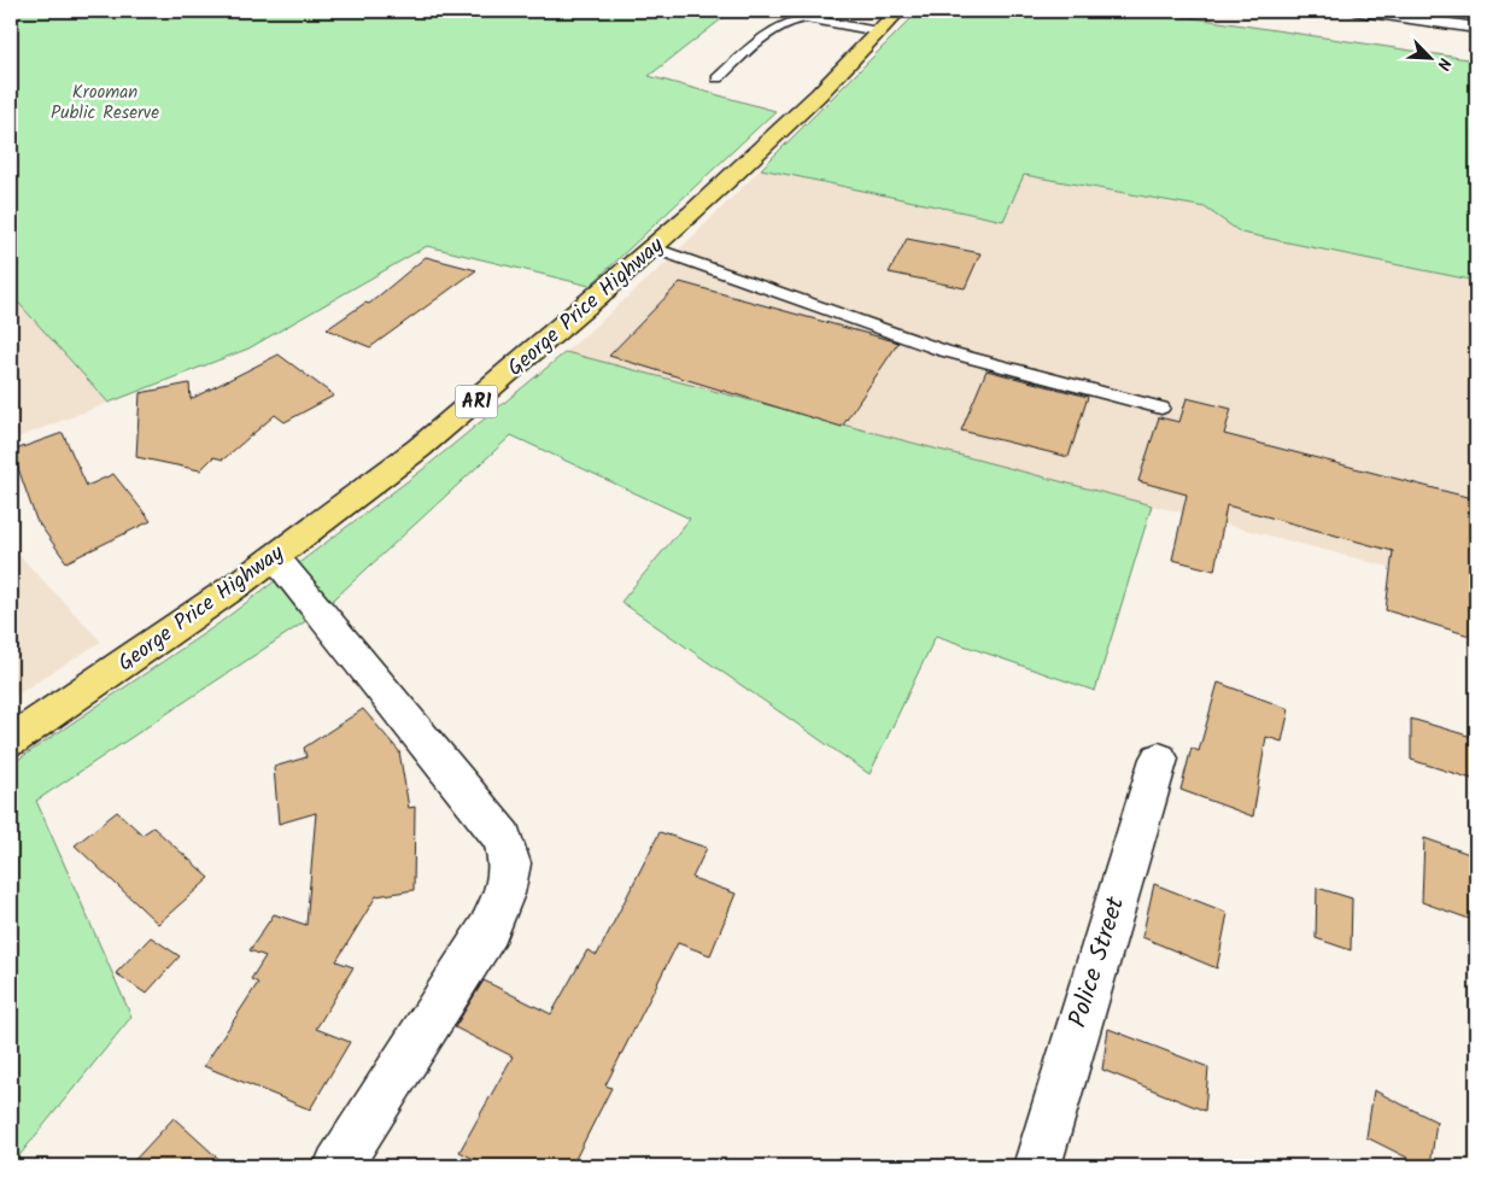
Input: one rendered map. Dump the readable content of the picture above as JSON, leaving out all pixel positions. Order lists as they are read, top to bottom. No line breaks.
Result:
{"streets":{"main road":["George Price Highway","AR1"],"street":["Police Street"]},"parks":["Krooman Public Reserve"],"north":"bottom right"}
